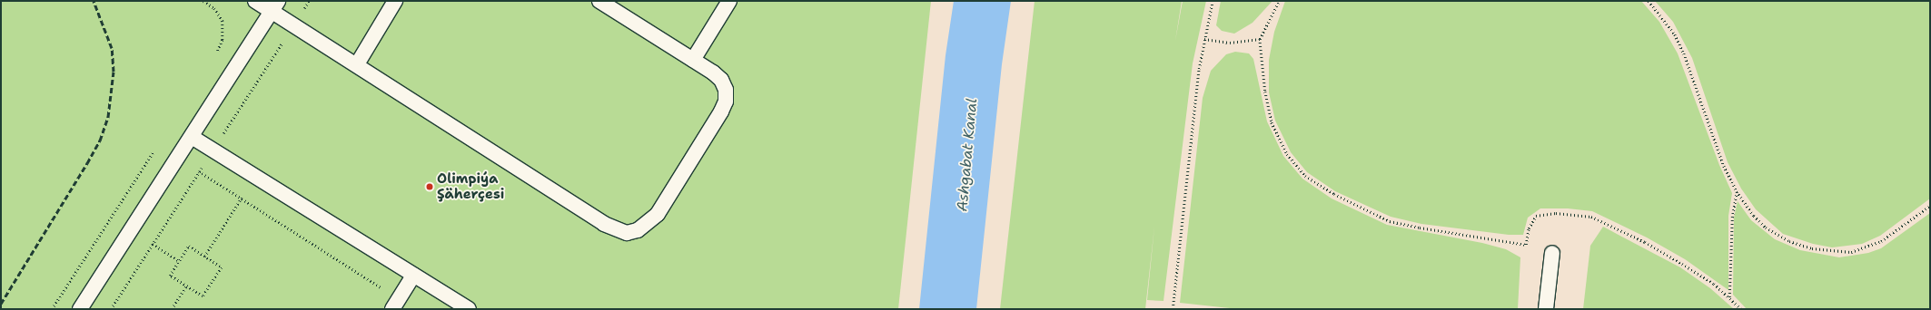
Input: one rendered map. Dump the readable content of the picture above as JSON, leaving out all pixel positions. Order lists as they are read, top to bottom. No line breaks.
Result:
{"water":["Ashgabat Kanal"],"places":["Olimpiýa Şäherçesi"]}
